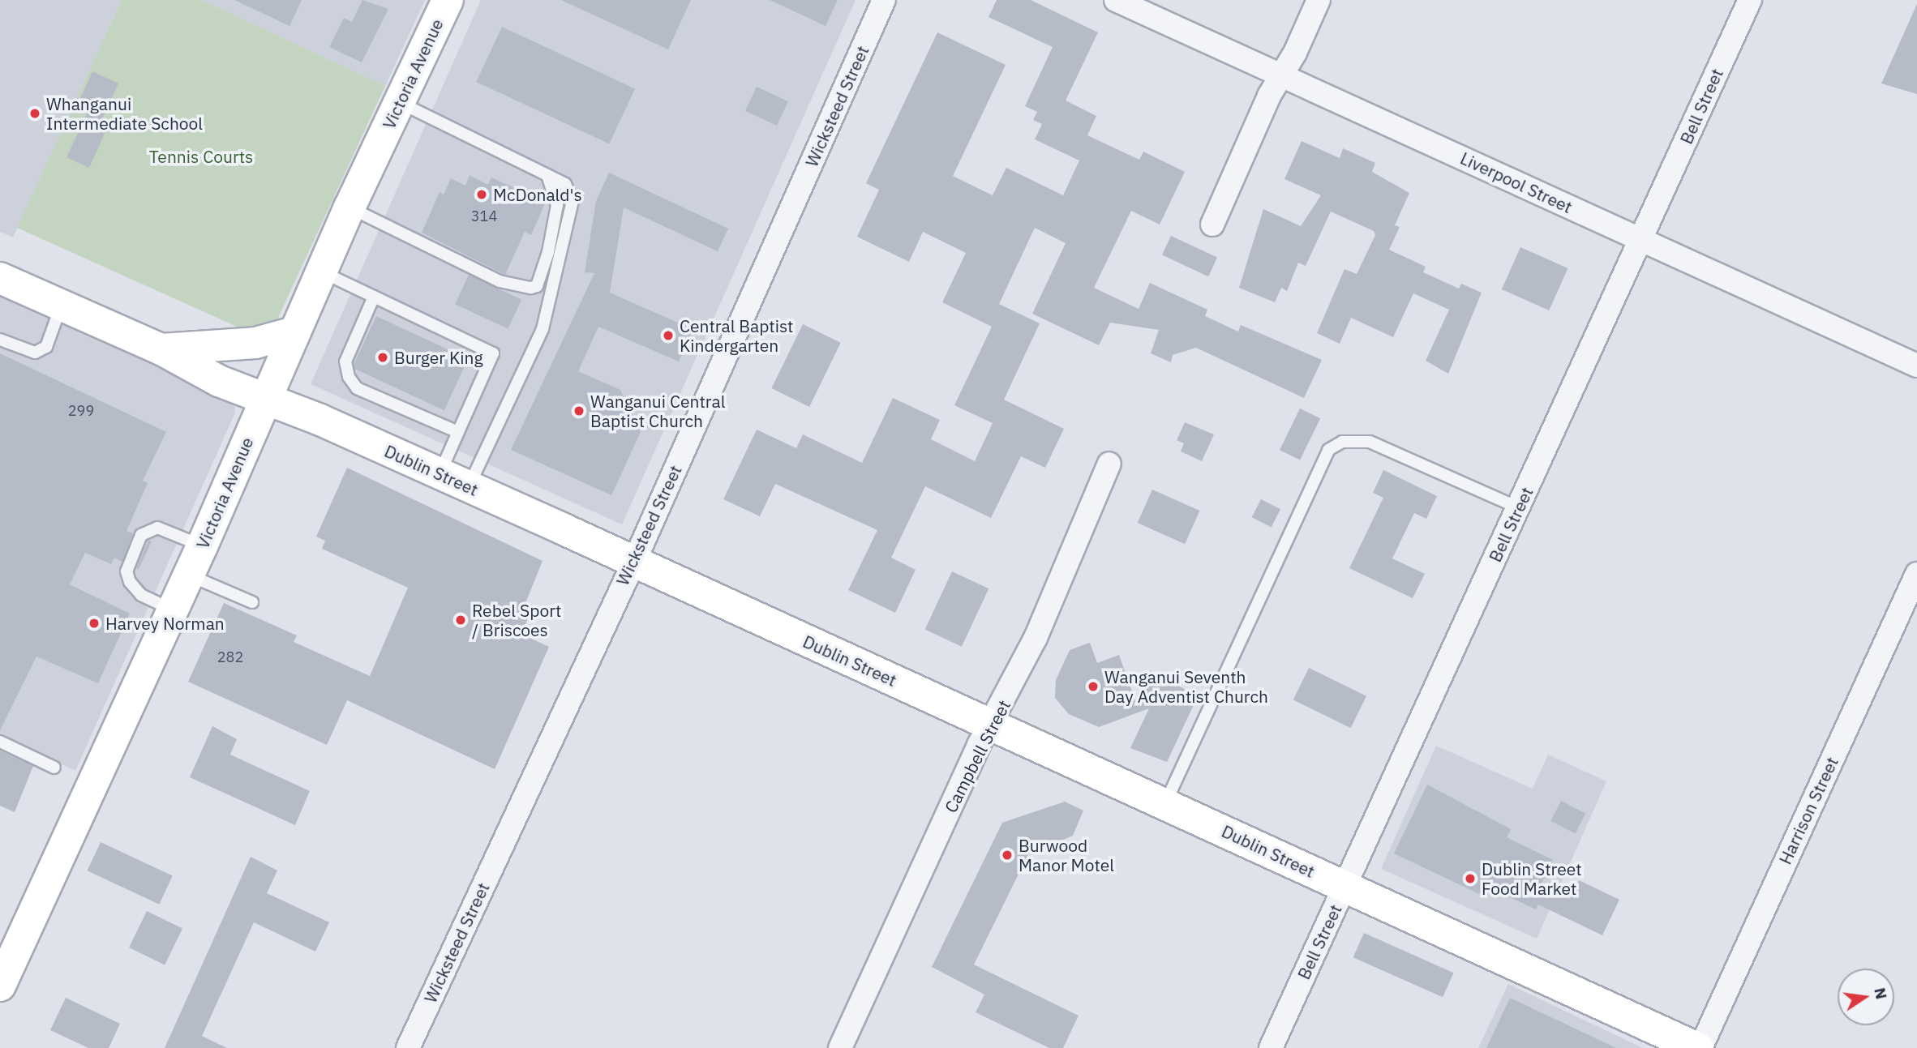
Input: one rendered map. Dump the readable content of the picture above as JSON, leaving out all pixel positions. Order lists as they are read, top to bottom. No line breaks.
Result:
{"streets":{"main road":["Victoria Avenue","Dublin Street"],"street":["Wicksteed Street","Bell Street","Liverpool Street","Campbell Street","Harrison Street"]},"crossings":[["Victoria Avenue","Dublin Street"],["Wicksteed Street","Dublin Street"],["Bell Street","Liverpool Street"],["Bell Street","Dublin Street"],["Dublin Street","Campbell Street"],["Dublin Street","Harrison Street"]],"parks":["Tennis Courts"],"places":["Whanganui Intermediate School","McDonald's","Central Baptist Kindergarten","Burger King","Wanganui Central Baptist Church","Rebel Sport / Briscoes","Harvey Norman","Wanganui Seventh Day Adventist Church","Burwood Manor Motel","Dublin Street Food Market"],"house_numbers":["314","299","282"],"north":"right"}
